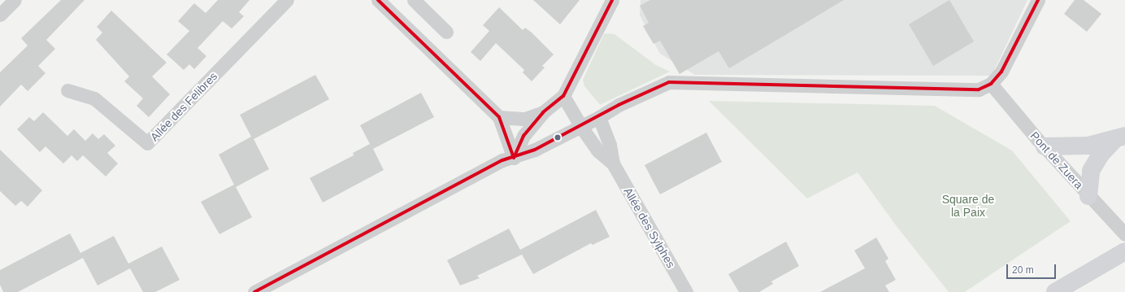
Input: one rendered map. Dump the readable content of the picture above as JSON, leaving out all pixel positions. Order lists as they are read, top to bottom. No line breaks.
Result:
{"streets":{"street":["Allée des Felibres","Pont de Zuera","Allée des Sylphes"]},"parks":["Square de la Paix"],"scale_bar":"20 m"}
